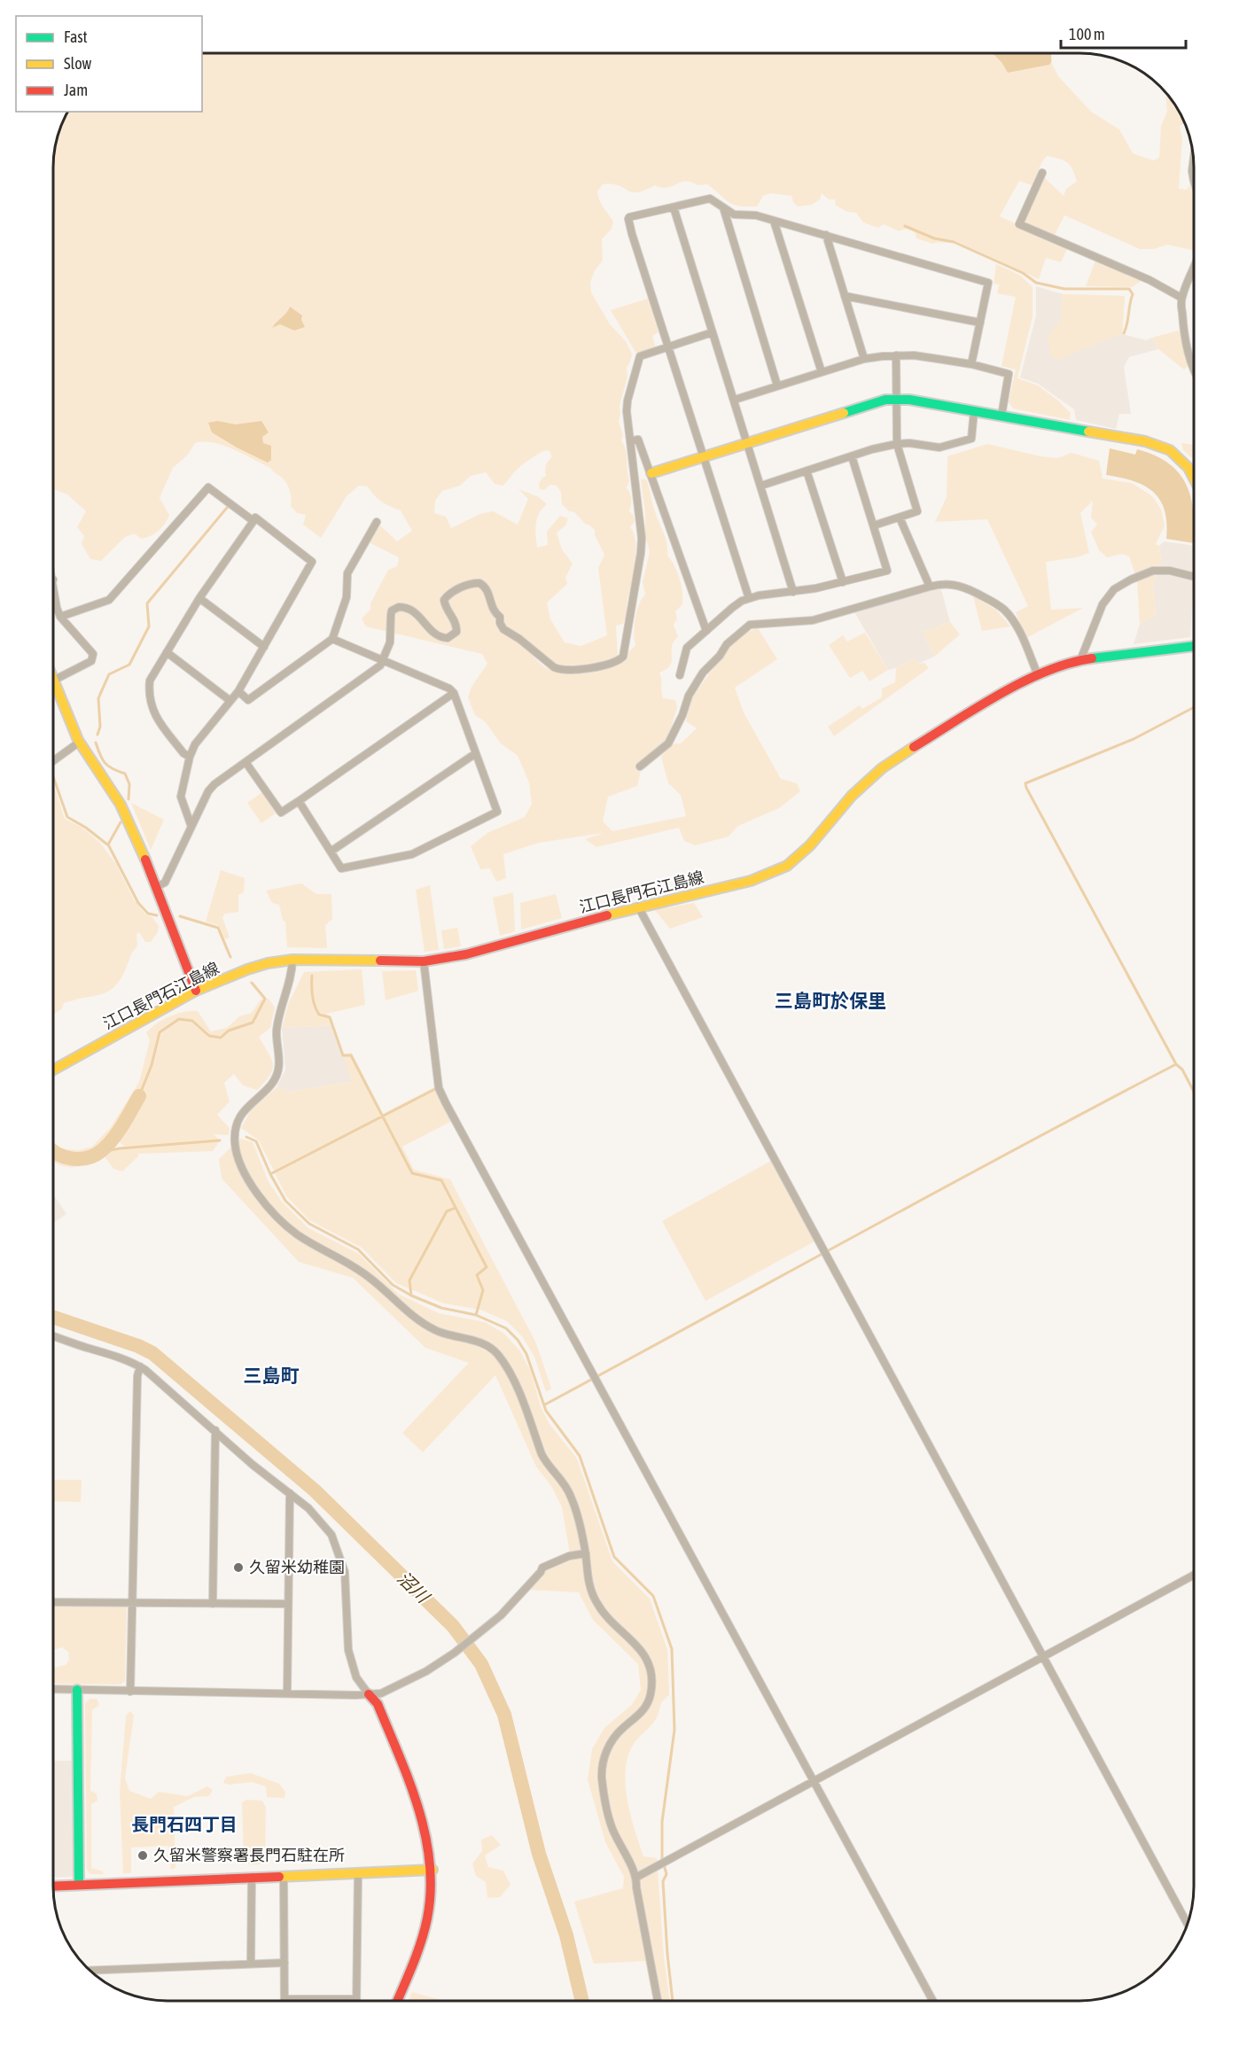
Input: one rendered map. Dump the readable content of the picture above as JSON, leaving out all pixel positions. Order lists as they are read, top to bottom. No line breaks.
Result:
{"streets":{"street":["江口長門石江島線"]},"districts":["三島町於保里","三島町","長門石四丁目"],"water":["沼川"],"places":["久留米幼稚園","久留米警察署長門石駐在所"],"legend":["Fast","Slow","Jam"],"scale_bar":"100 m"}
